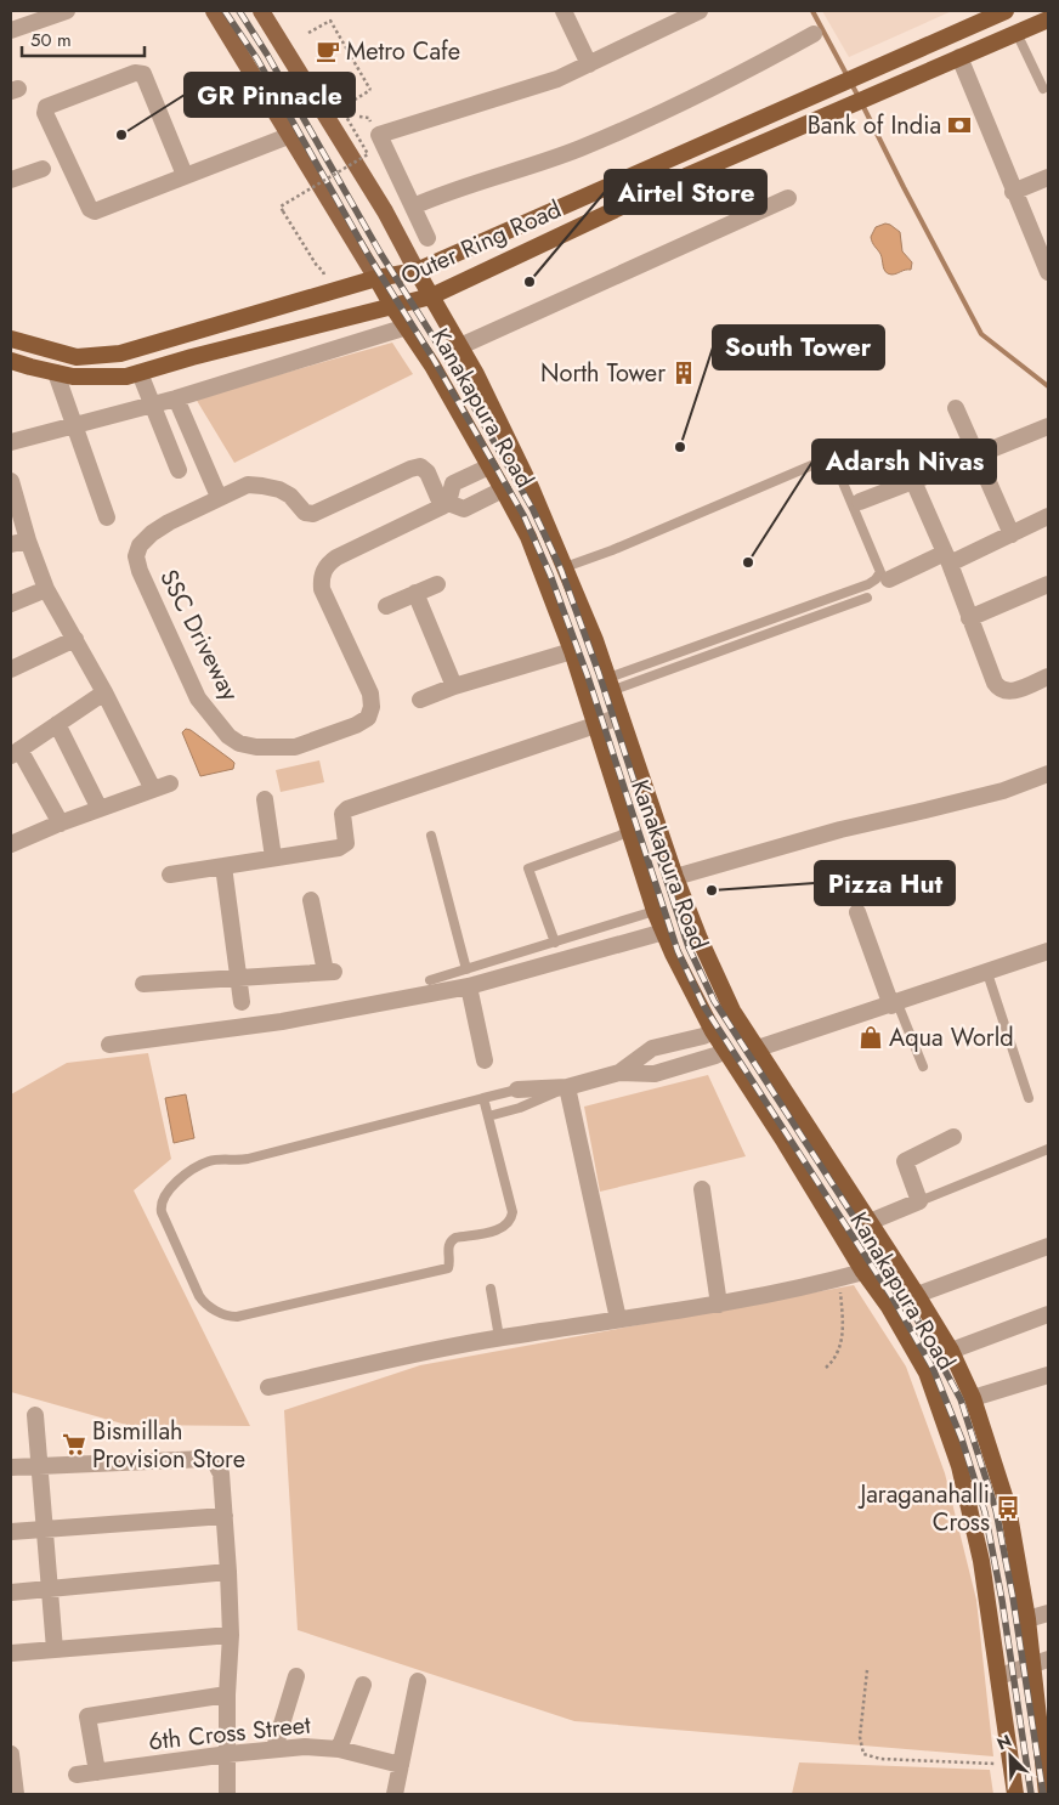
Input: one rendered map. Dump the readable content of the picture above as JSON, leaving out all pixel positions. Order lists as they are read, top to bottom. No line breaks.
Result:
{"streets":{"highway":["Outer Ring Road","Kanakapura Road"],"street":["SSC Driveway","6th Cross Street"]},"crossings":[["Outer Ring Road","Kanakapura Road"]],"places":{"cafe":["Metro Cafe"],"bank":["Bank of India"],"other":["GR Pinnacle","Airtel Store","South Tower","Adarsh Nivas","Pizza Hut"],"building":["North Tower"],"shop":["Aqua World"],"supermarket":["Bismillah Provision Store"],"bus stop":["Jaraganahalli Cross"]},"scale_bar":"50 m","north":"top left"}
